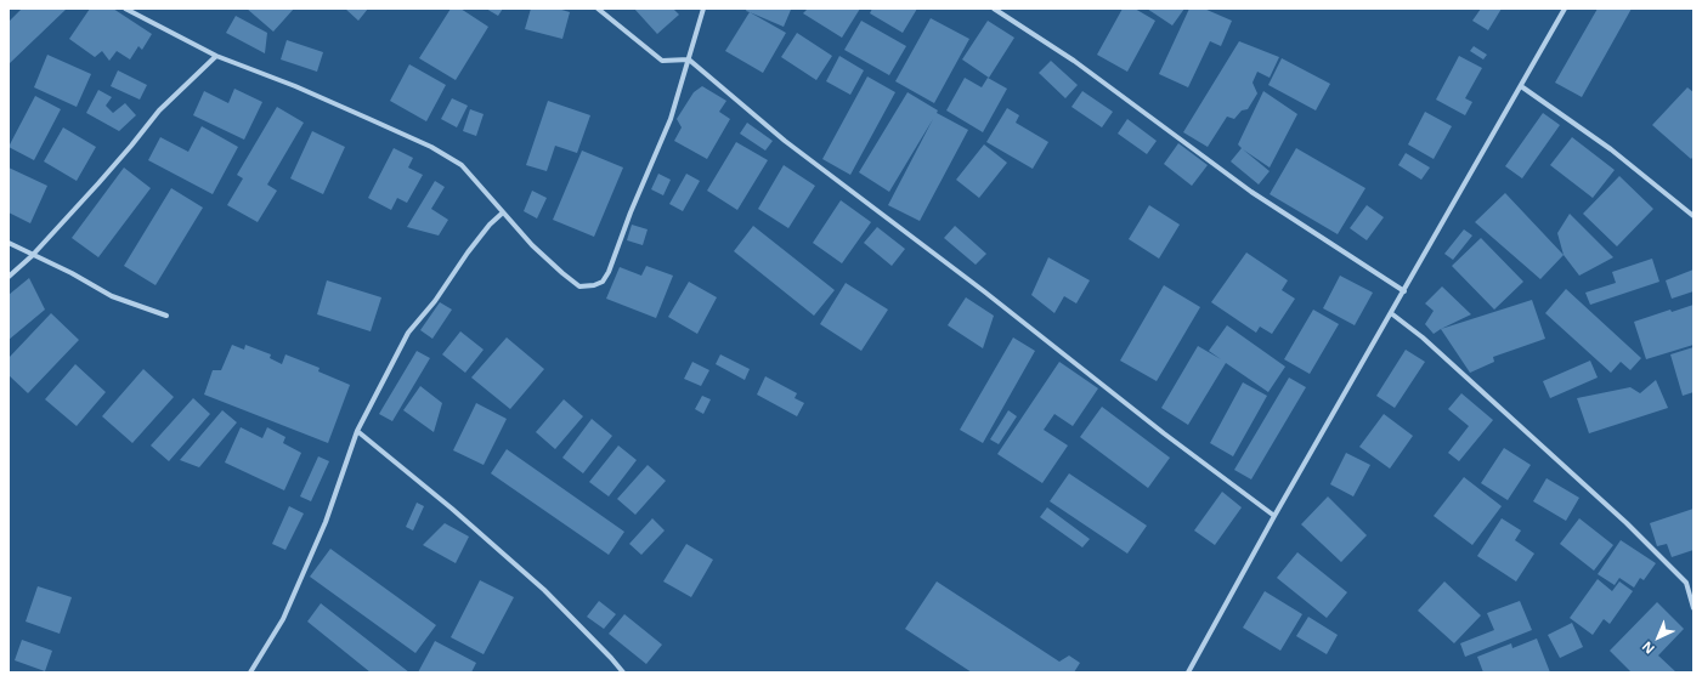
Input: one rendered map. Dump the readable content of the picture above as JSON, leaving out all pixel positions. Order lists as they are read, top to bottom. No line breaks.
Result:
{"north":"bottom left"}
